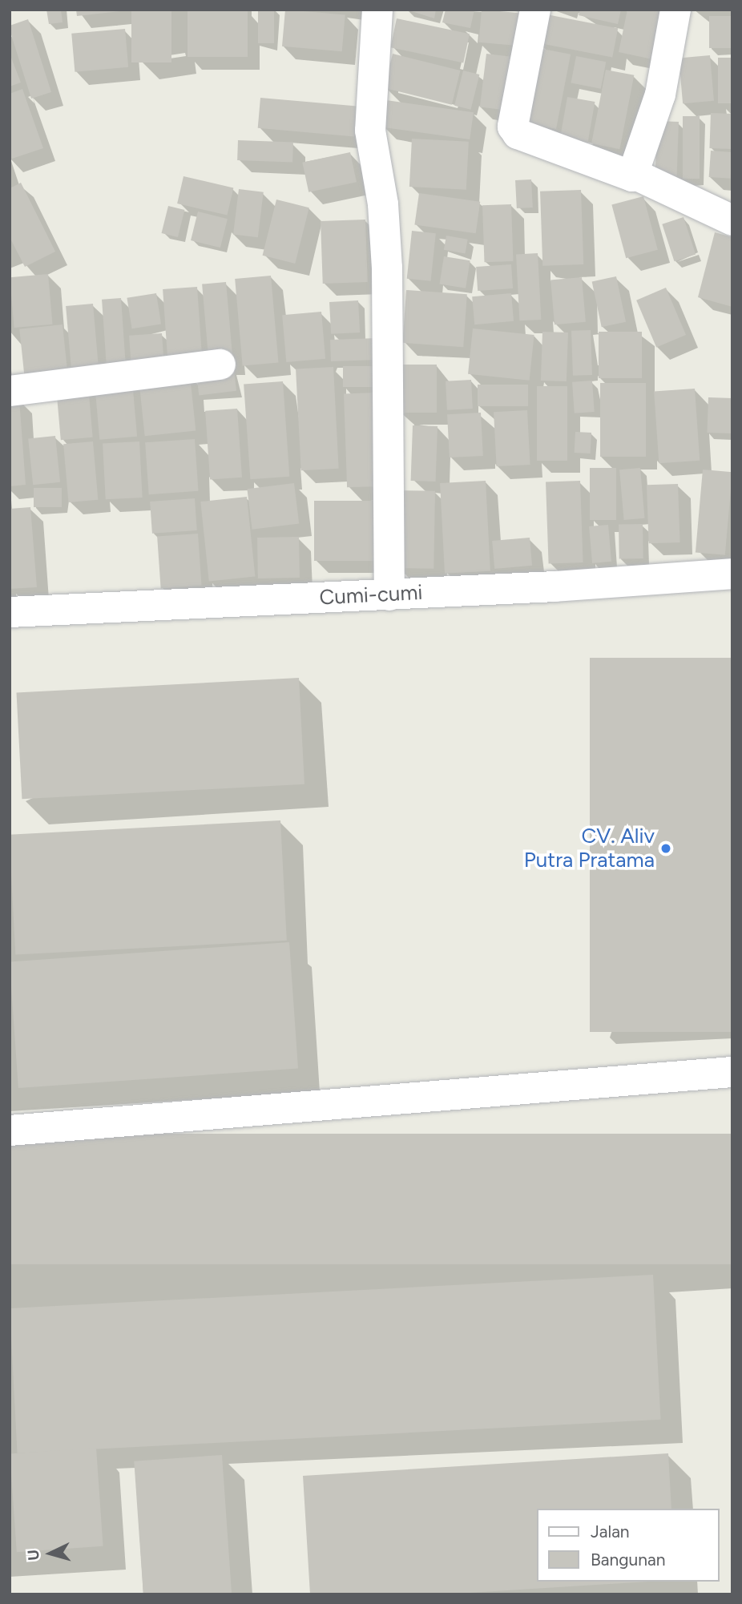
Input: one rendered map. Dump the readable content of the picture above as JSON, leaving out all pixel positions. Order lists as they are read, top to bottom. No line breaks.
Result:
{"streets":{"street":["Cumi-cumi"]},"places":["CV. Aliv Putra Pratama"],"legend":["Jalan","Bangunan"],"north":"left"}
